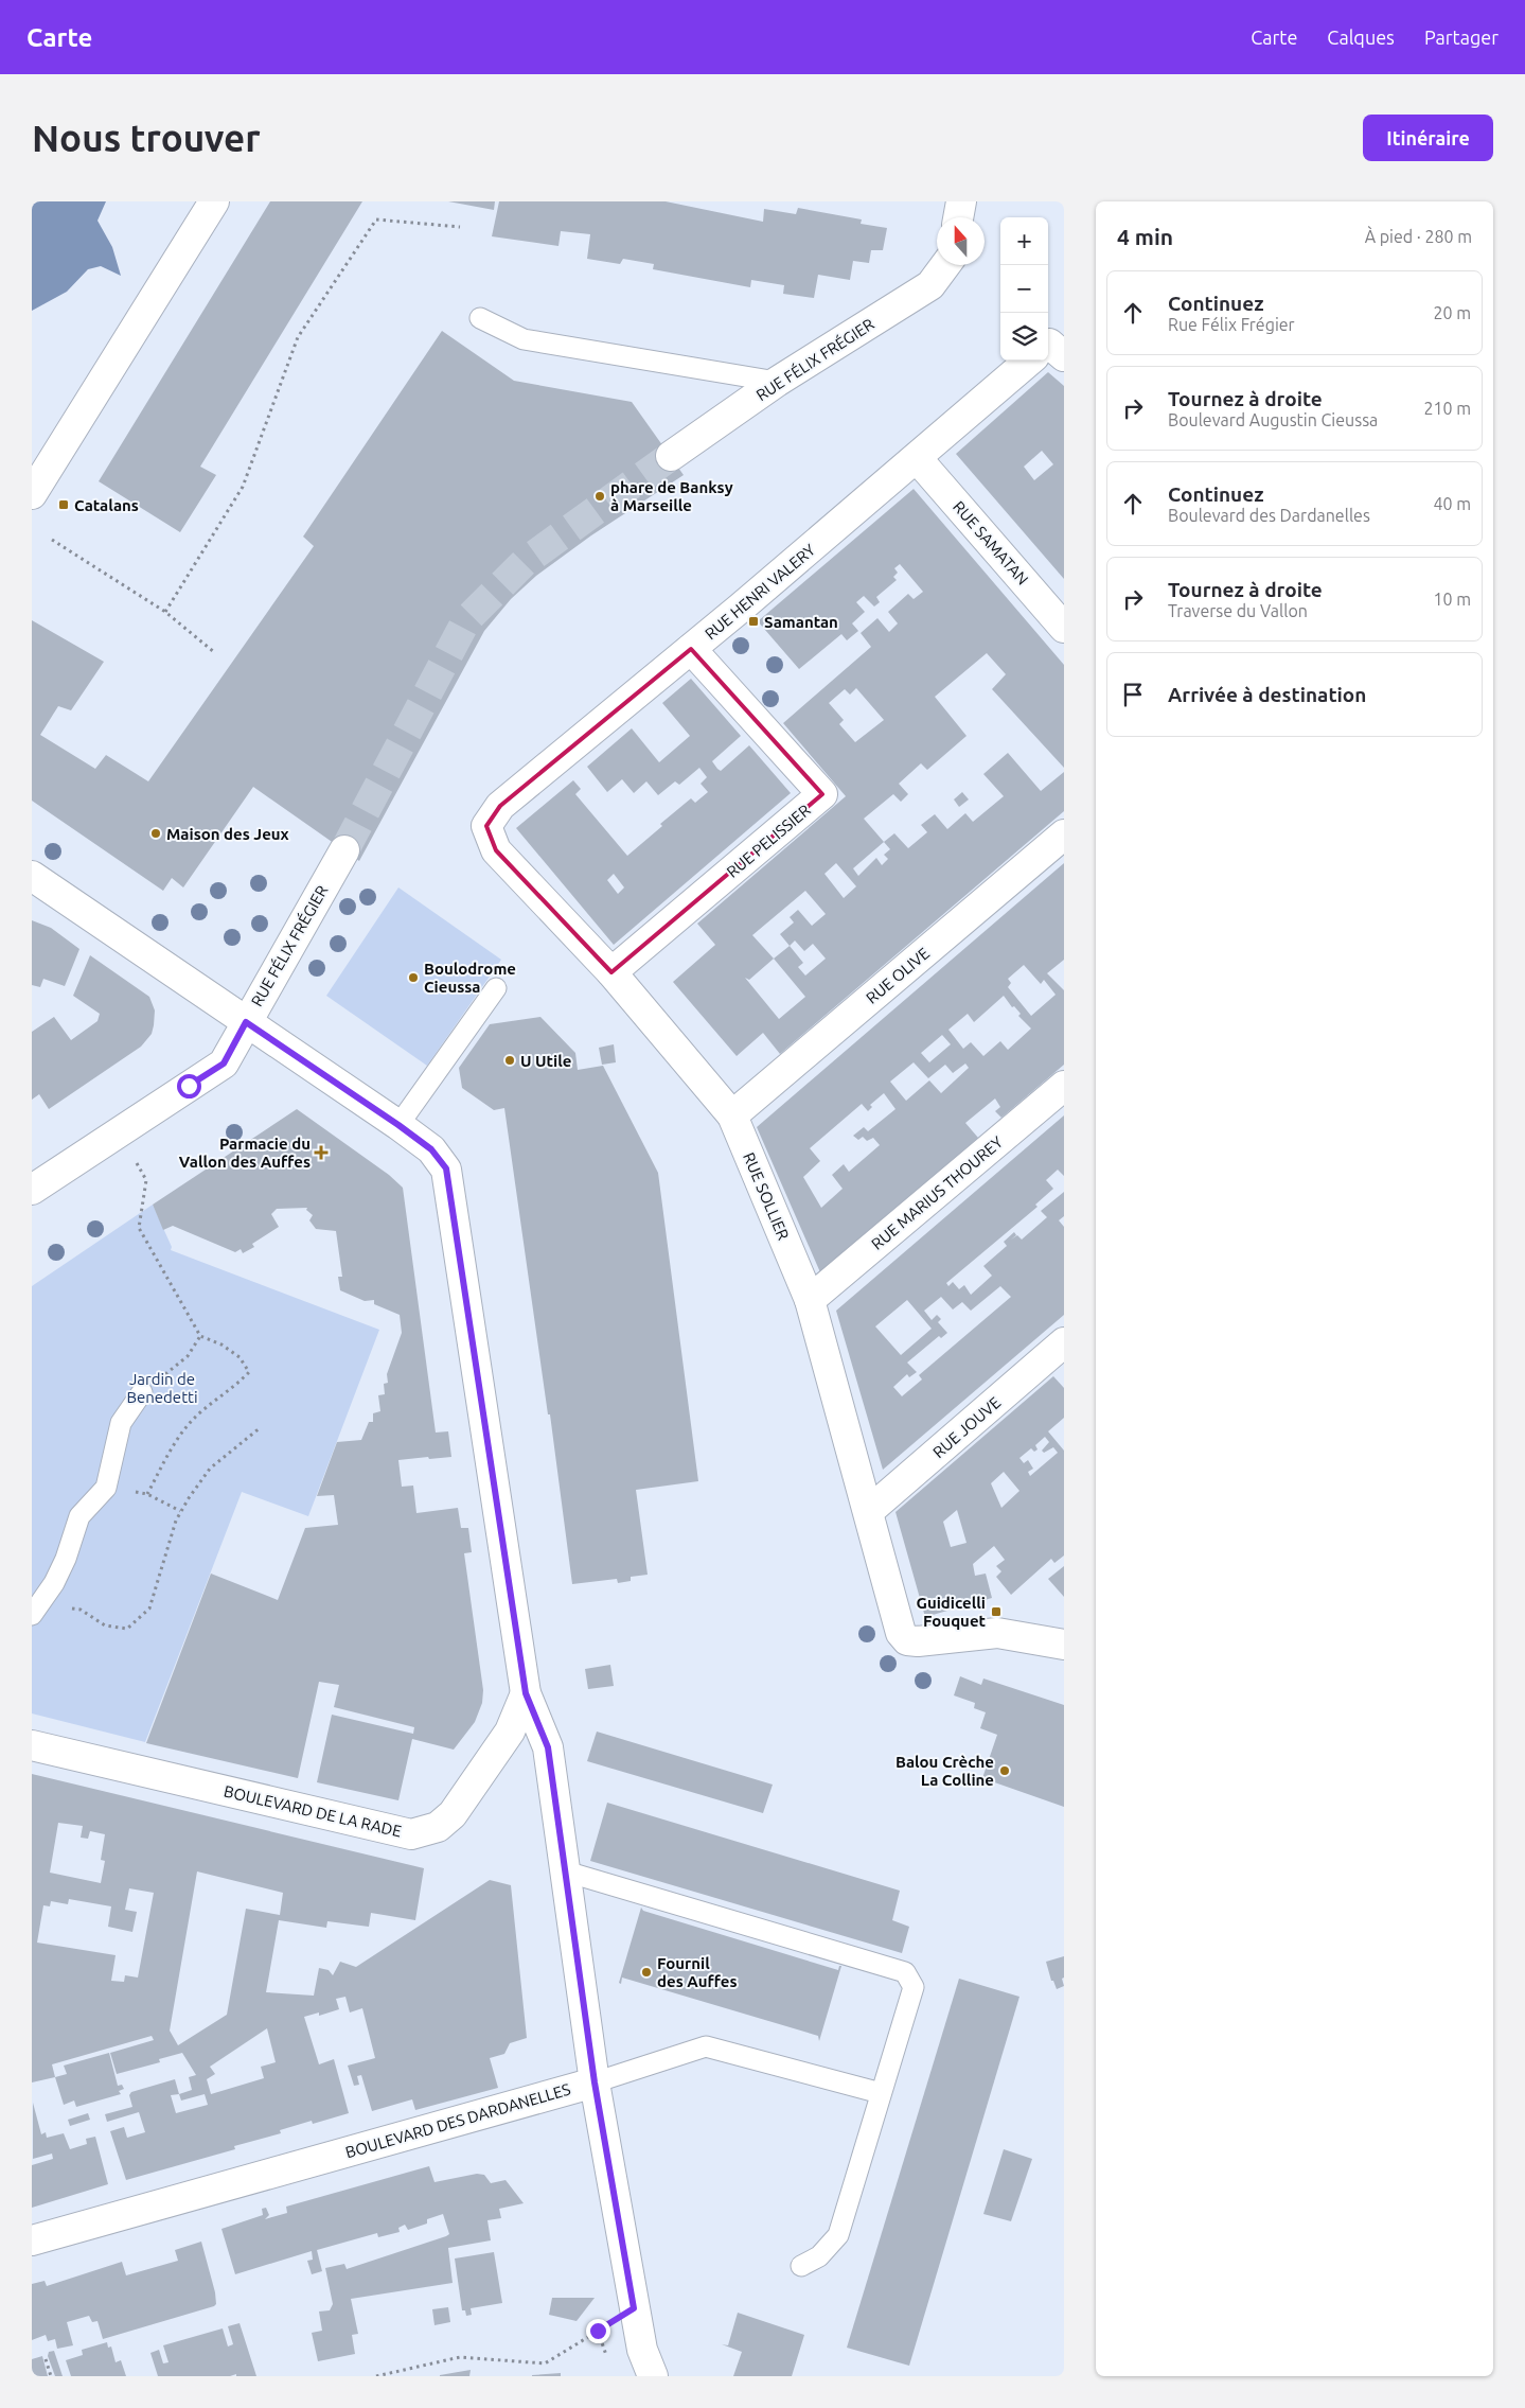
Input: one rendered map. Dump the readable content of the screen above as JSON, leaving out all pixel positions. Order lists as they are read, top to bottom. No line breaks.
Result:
{"streets":{"street":["RUE FÉLIX FRÉGIER","RUE SAMATAN","RUE HENRI VALERY","RUE PELISSIER","RUE OLIVE","RUE MARIUS THOUREY","RUE SOLLIER","RUE JOUVE","BOULEVARD DE LA RADE","BOULEVARD DES DARDANELLES"]},"crossings":[["RUE SAMATAN","RUE HENRI VALERY"],["RUE HENRI VALERY","RUE PELISSIER"],["RUE HENRI VALERY","RUE SOLLIER"],["RUE PELISSIER","RUE SOLLIER"],["RUE OLIVE","RUE SOLLIER"],["RUE MARIUS THOUREY","RUE SOLLIER"],["RUE SOLLIER","RUE JOUVE"]],"parks":["Jardin de Benedetti"],"places":{"other":["phare de Banksy à Marseille","Maison des Jeux","Boulodrome Cieussa","U Utile","Balou Crèche La Colline","Fournil des Auffes"],"transit":["Catalans","Samantan","Guidicelli Fouquet"],"health":["Parmacie du Vallon des Auffes"]},"north":"top","page":{"header":"Carte","nav":["Carte","Calques","Partager"],"buttons":"Itinéraire","title":"Nous trouver","heading":["4 min","À pied · 280 m"],"map_buttons":["+","−"],"list":[["Continuez","Rue Félix Frégier","20 m"],["Tournez à droite","Boulevard Augustin Cieussa","210 m"],["Continuez","Boulevard des Dardanelles","40 m"],["Tournez à droite","Traverse du Vallon","10 m"],"Arrivée à destination"]}}
